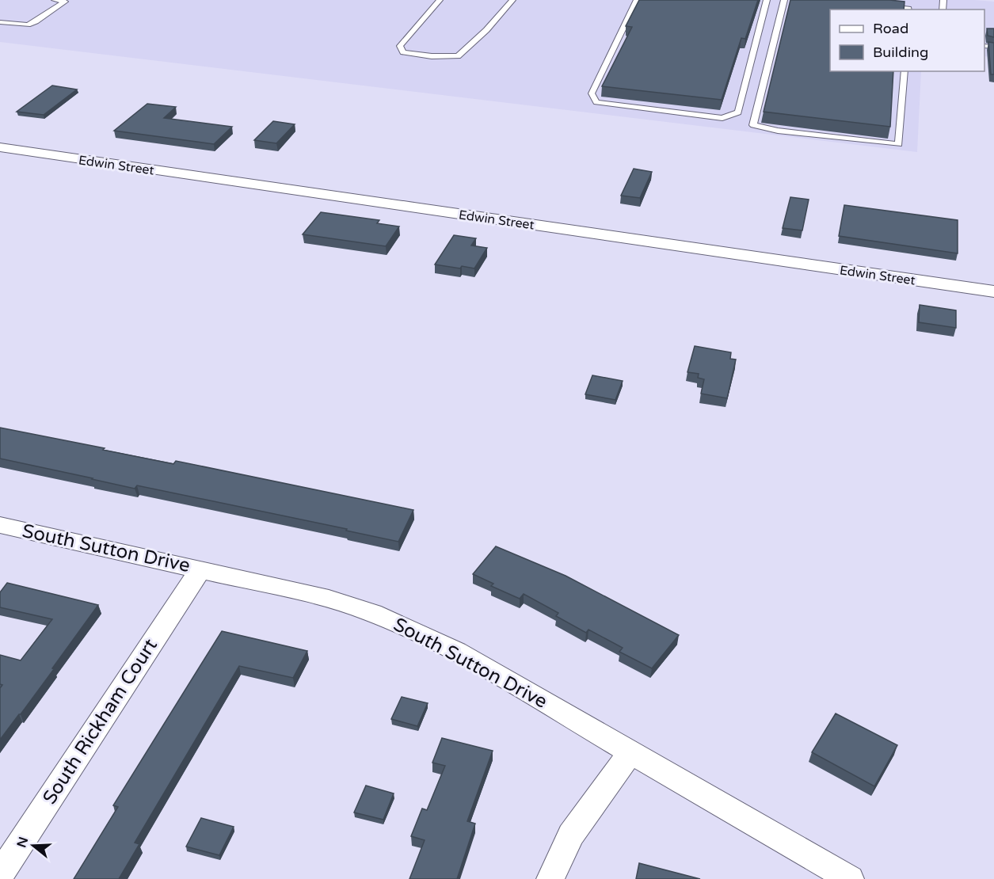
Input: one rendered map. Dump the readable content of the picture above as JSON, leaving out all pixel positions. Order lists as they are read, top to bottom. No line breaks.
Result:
{"streets":{"street":["Edwin Street","South Sutton Drive","South Rickham Court"]},"crossings":[["South Sutton Drive","South Rickham Court"]],"legend":["Road","Building"],"north":"left"}
